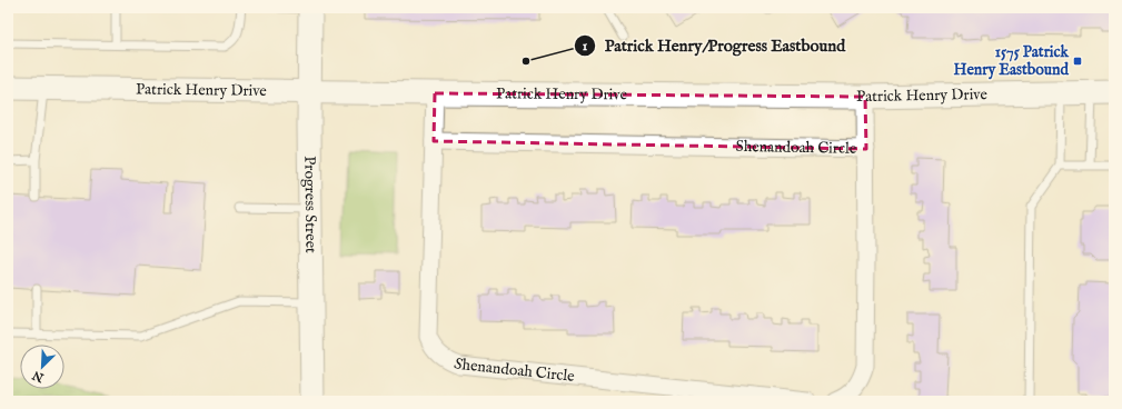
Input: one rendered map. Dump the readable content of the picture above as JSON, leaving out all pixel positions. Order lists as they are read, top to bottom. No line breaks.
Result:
{"streets":{"main road":["Patrick Henry Drive","Progress Street"],"street":["Shenandoah Circle"]},"crossings":[["Patrick Henry Drive","Shenandoah Circle"],["Patrick Henry Drive","Progress Street"]],"places":{"other":["Patrick Henry/Progress Eastbound"],"transit":["1575 Patrick Henry Eastbound"]},"north":"bottom left"}
